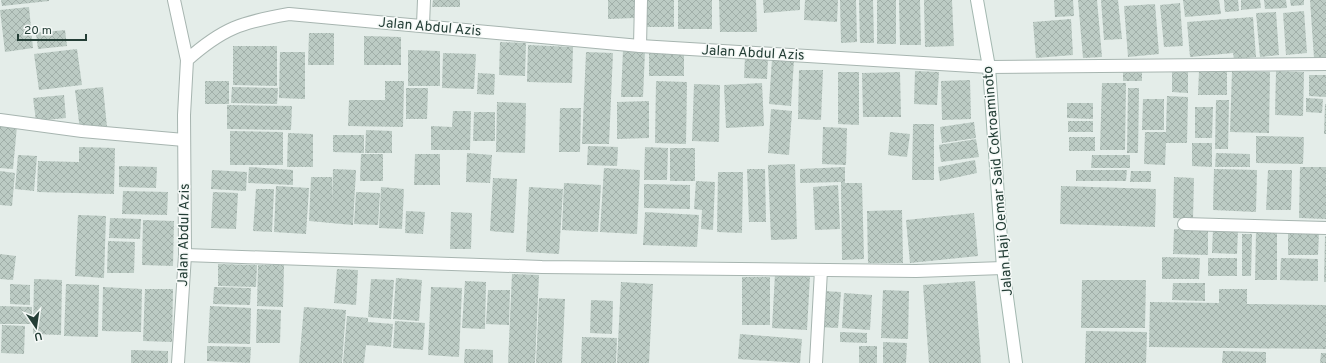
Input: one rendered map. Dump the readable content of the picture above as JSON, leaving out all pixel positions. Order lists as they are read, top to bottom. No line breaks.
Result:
{"streets":{"street":["Jalan Abdul Azis","Jalan Haji Oemar Said Cokroaminoto"]},"crossings":[["Jalan Abdul Azis","Jalan Haji Oemar Said Cokroaminoto"]],"scale_bar":"20 m","north":"bottom"}
